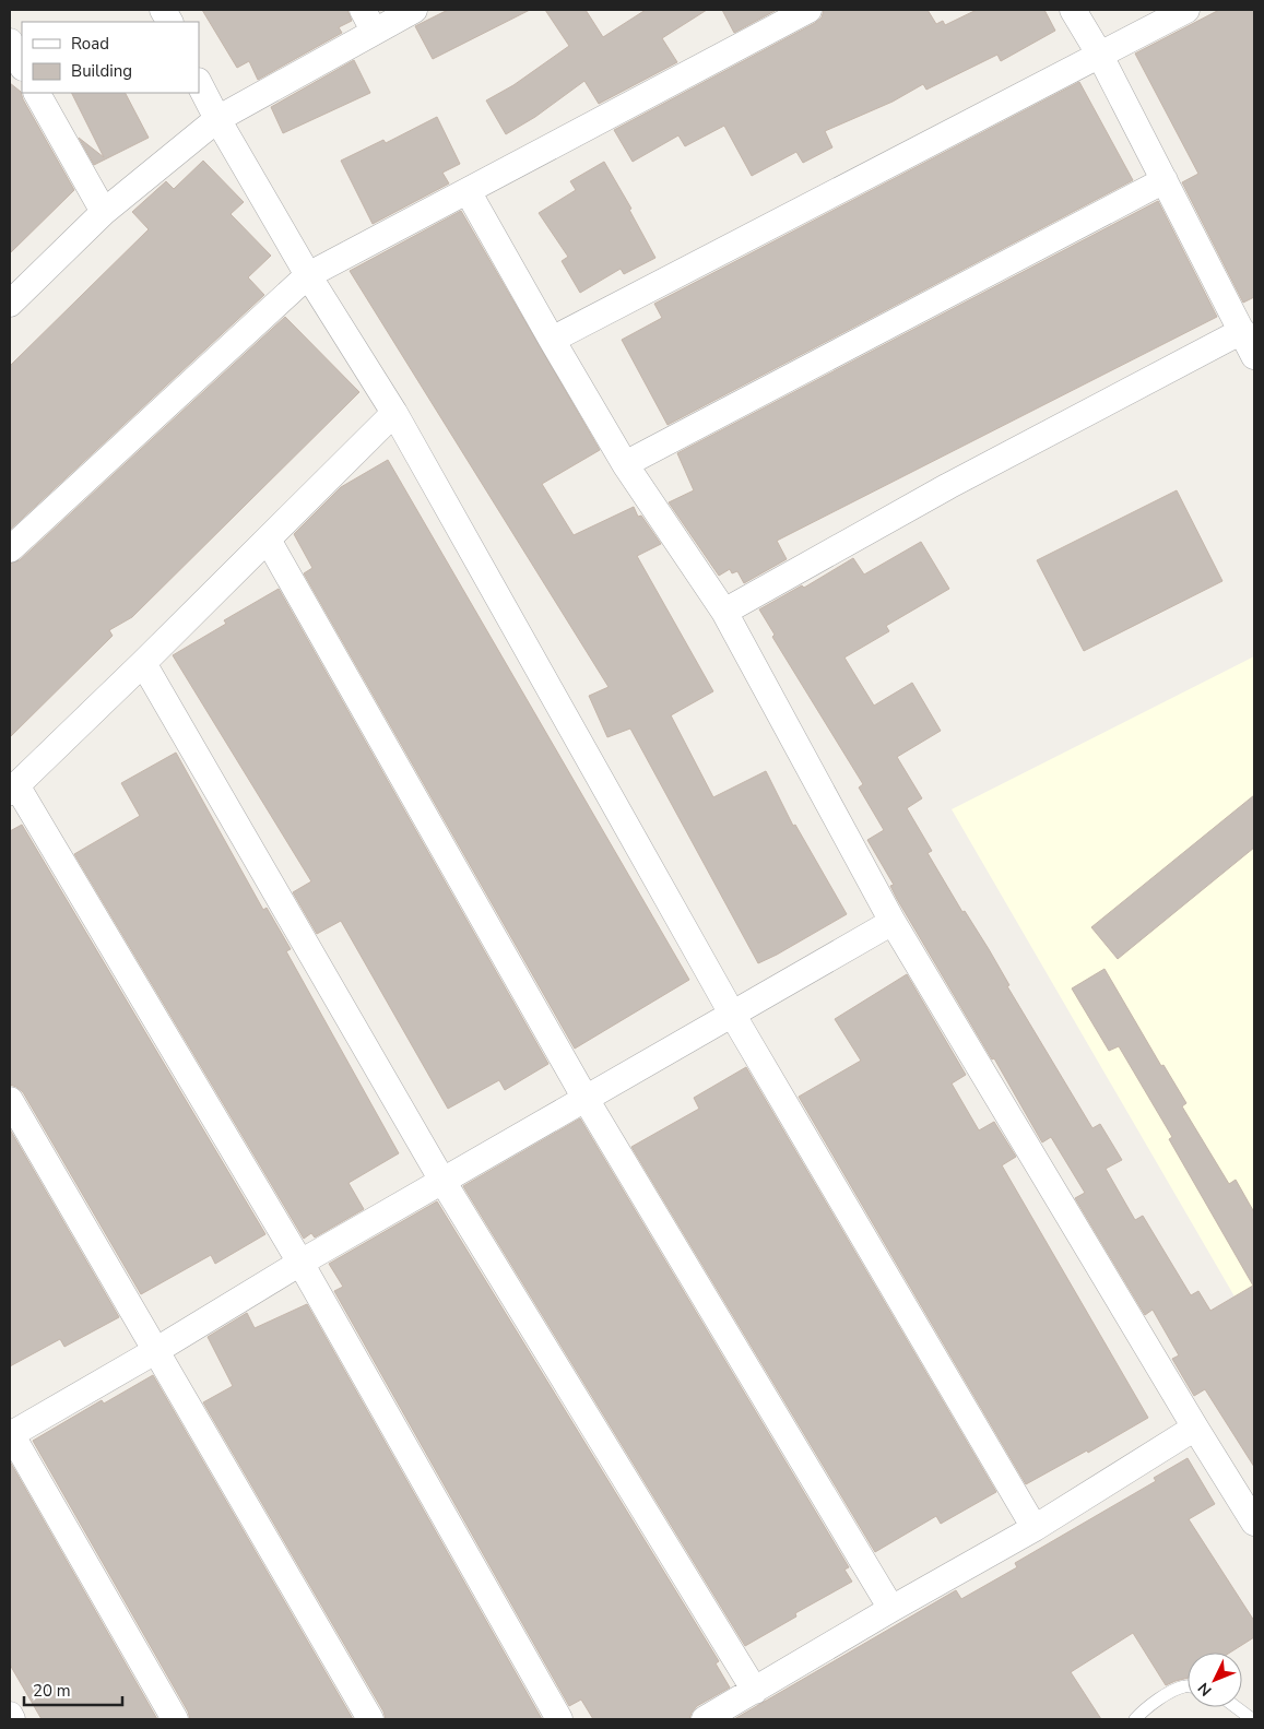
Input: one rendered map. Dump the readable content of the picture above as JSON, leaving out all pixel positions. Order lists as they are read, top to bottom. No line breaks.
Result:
{"legend":["Road","Building"],"scale_bar":"20 m","north":"bottom left"}
